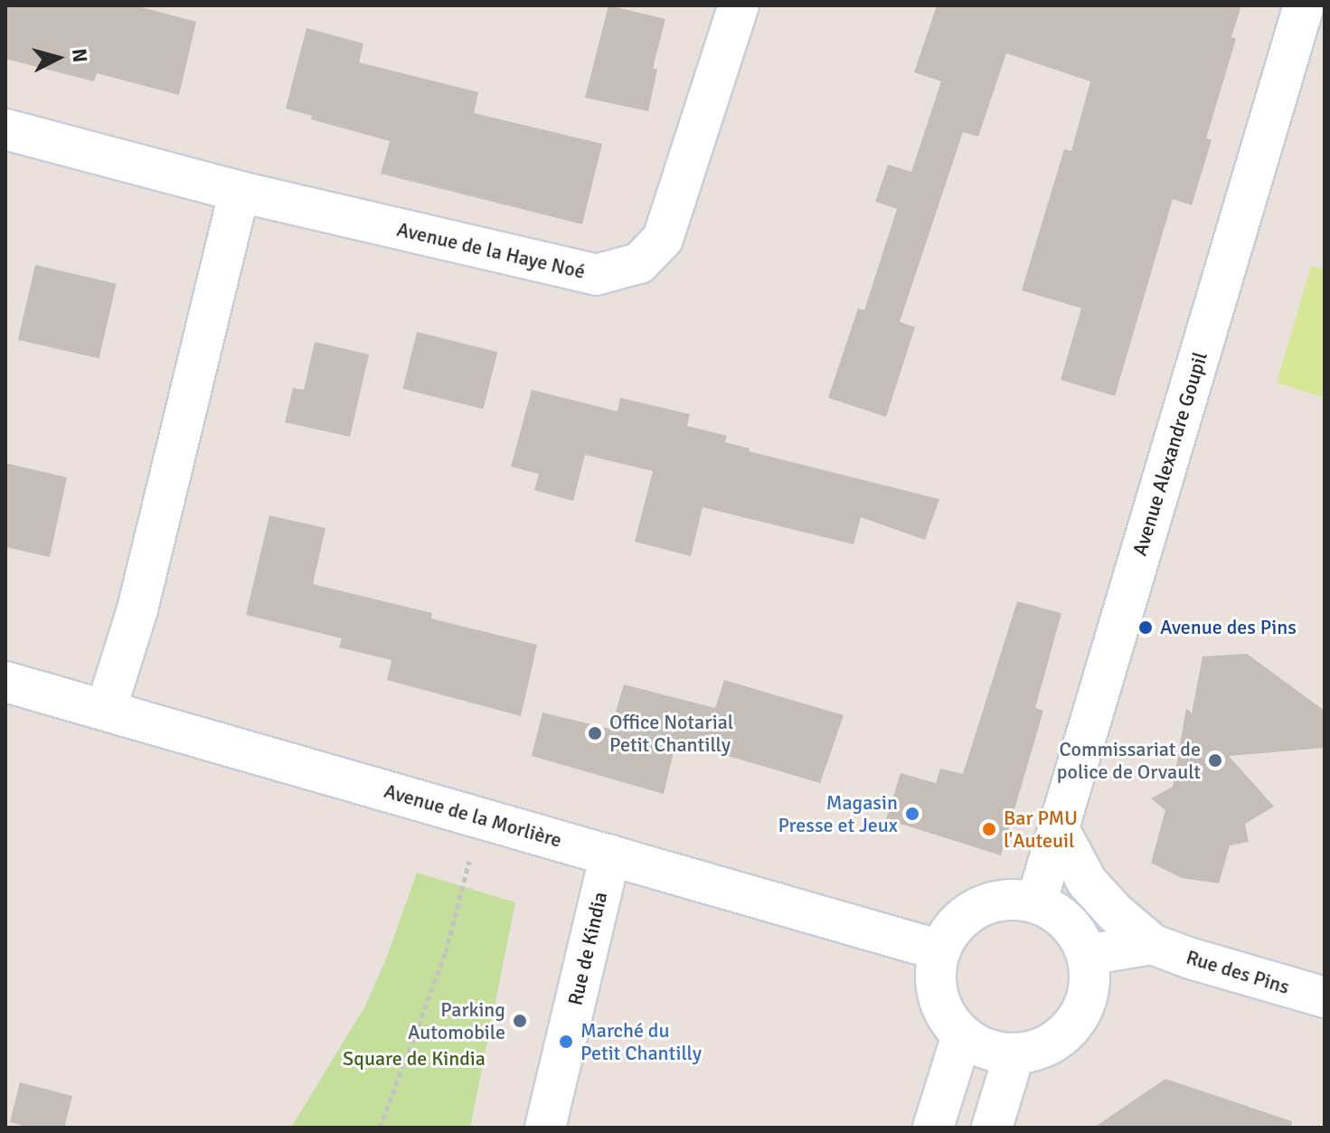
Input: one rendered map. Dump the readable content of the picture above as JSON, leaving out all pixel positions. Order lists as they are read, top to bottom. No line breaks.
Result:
{"streets":{"street":["Avenue de la Haye Noé","Avenue Alexandre Goupil","Avenue de la Morlière","Rue de Kindia","Rue des Pins"]},"crossings":[["Avenue Alexandre Goupil","Avenue de la Morlière"],["Avenue Alexandre Goupil","Rue des Pins"],["Avenue de la Morlière","Rue de Kindia"],["Avenue de la Morlière","Rue des Pins"]],"parks":["Square de Kindia"],"places":["Avenue des Pins","Office Notarial Petit Chantilly","Commissariat de police de Orvault","Magasin Presse et Jeux","Bar PMU l'Auteuil","Parking Automobile","Marché du Petit Chantilly"],"north":"right"}
